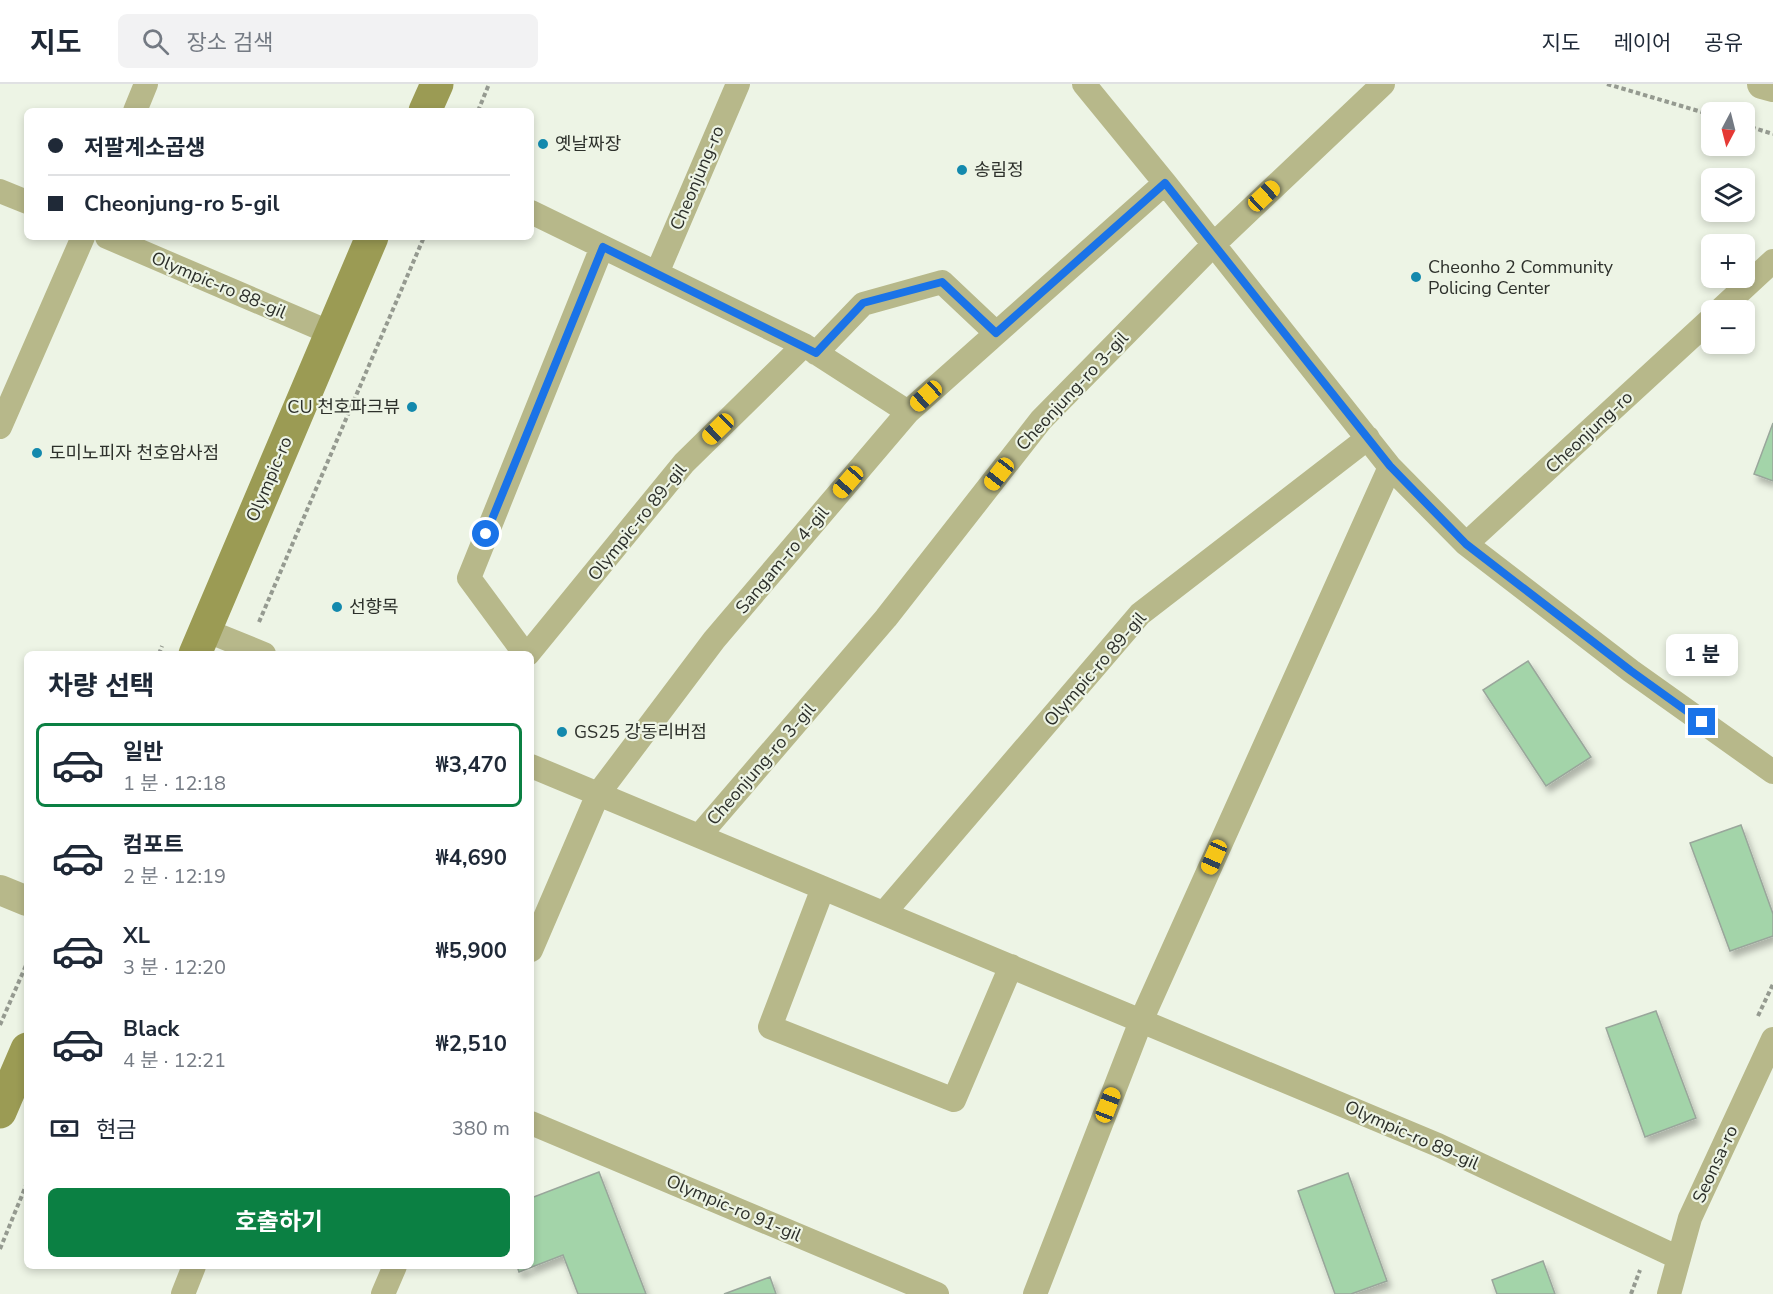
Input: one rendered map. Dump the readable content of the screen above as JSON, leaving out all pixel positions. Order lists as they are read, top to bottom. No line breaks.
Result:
{"streets":{"main road":["Olympic-ro"],"street":["Cheonjung-ro","Olympic-ro 88-gil","Cheonjung-ro 3-gil","Olympic-ro 89-gil","Sangam-ro 4-gil","Seonsa-ro","Olympic-ro 91-gil"]},"crossings":[["Olympic-ro 88-gil","Olympic-ro"],["Cheonjung-ro 3-gil","Olympic-ro 89-gil"],["Olympic-ro 89-gil","Sangam-ro 4-gil"],["Olympic-ro 89-gil","Seonsa-ro"]],"places":["옛날짜장","송림정","Cheonho 2 Community Policing Center","CU 천호파크뷰","도미노피자 천호암사점","선향목","GS25 강동리버점"],"north":"bottom","page":{"header":"지도","search":"장소 검색","nav":["지도","레이어","공유"],"map_buttons":["+","−"],"banner":["저팔계소곱생","Cheonjung-ro 5-gil"],"bubble":"1 분","heading":"차량 선택","list":[{"name":"일반","note":"1 분 · 12:18","value":"₩3,470"},{"name":"컴포트","note":"2 분 · 12:19","value":"₩4,690"},{"name":"XL","note":"3 분 · 12:20","value":"₩5,900"},{"name":"Black","note":"4 분 · 12:21","value":"₩2,510"}],"pay":["현금","380 m"],"buttons":"호출하기"}}
